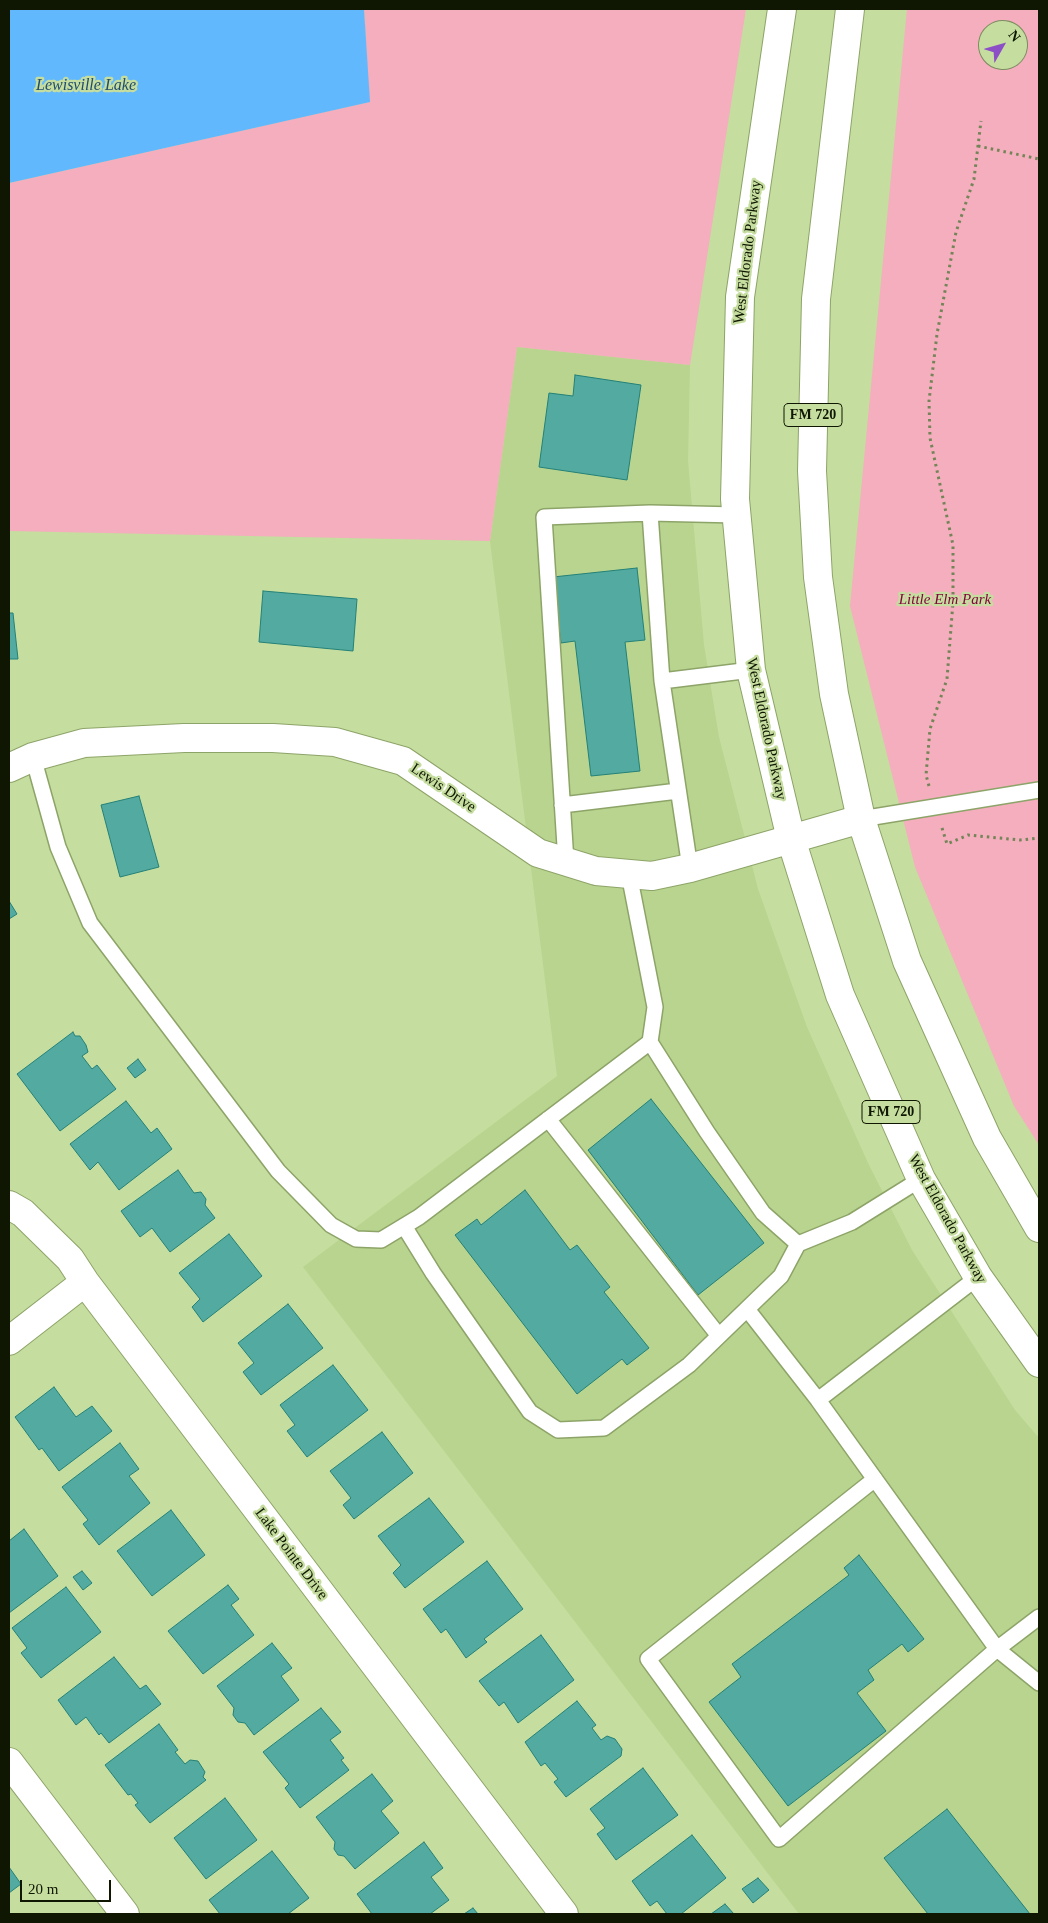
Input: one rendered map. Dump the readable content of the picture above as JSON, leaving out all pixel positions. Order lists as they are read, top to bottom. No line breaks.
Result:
{"streets":{"main road":["West Eldorado Parkway","FM 720","Lewis Drive","Lake Pointe Drive"]},"crossings":[["West Eldorado Parkway","Lewis Drive"],["FM 720","Lewis Drive"]],"water":["Lewisville Lake"],"parks":["Little Elm Park"],"scale_bar":"20 m","north":"top right"}
